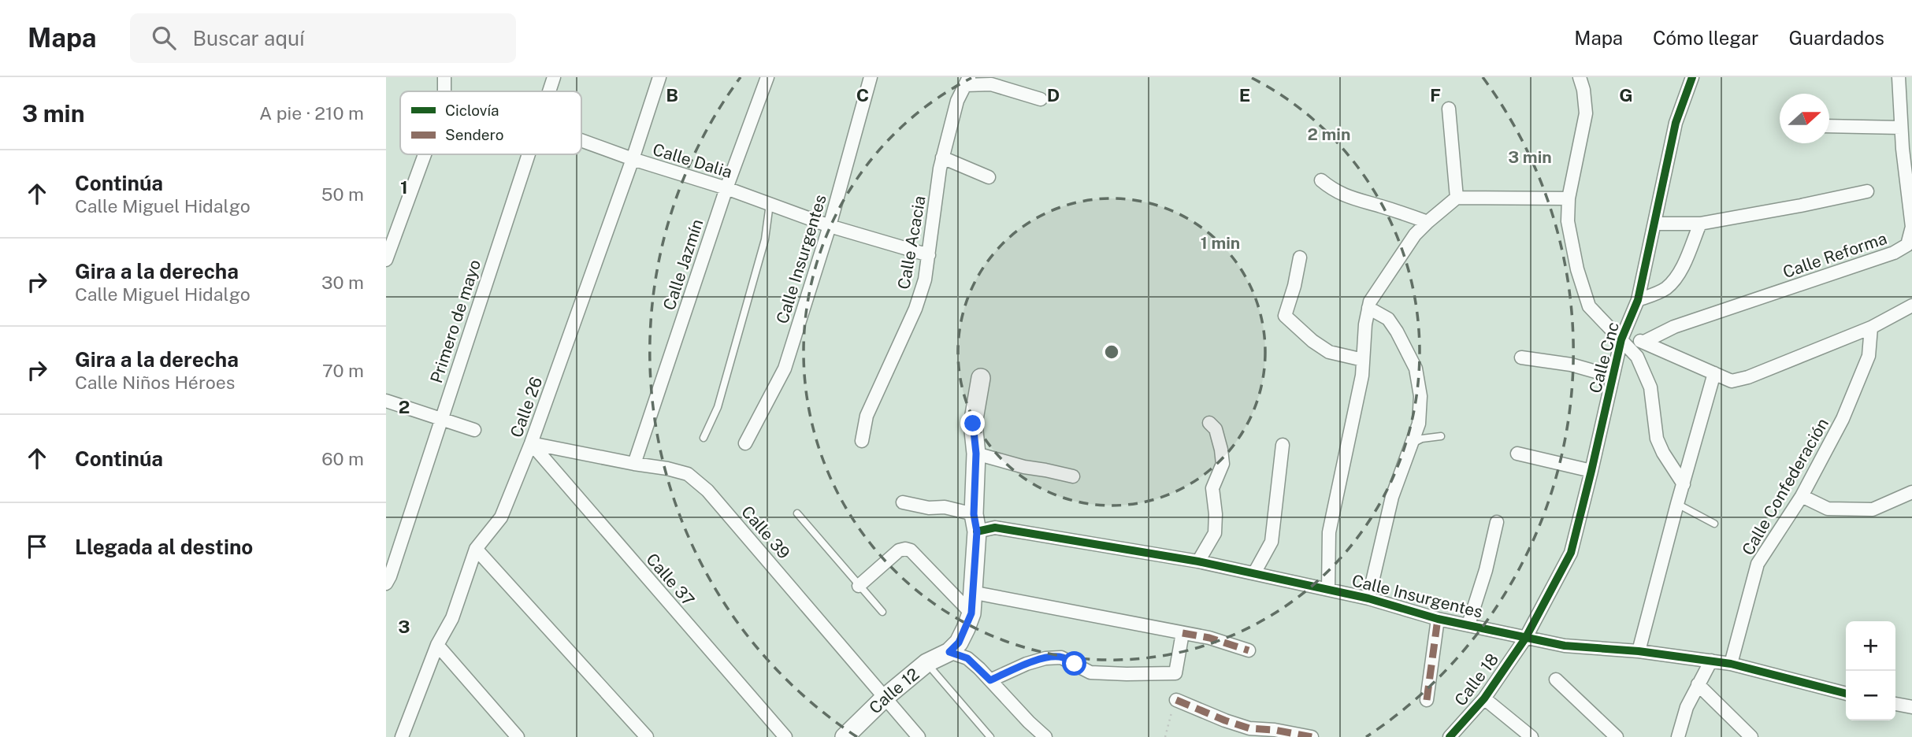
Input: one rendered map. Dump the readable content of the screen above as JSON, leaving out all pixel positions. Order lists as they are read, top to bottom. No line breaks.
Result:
{"streets":{"street":["Calle Dalia","Calle Acacia","Calle Reforma","Calle Insurgentes","Calle Jazmín","Primero de mayo","Calle Cnc","Calle 26","Calle Confederación","Calle 39","Calle 37","Calle 18","Calle 12"]},"crossings":[["Calle Dalia","Calle Acacia"],["Calle Dalia","Calle Insurgentes"],["Calle Dalia","Calle Jazmín"],["Calle Dalia","Calle 26"],["Calle Insurgentes","Calle Cnc"],["Calle Insurgentes","Calle Confederación"],["Calle Insurgentes","Calle 18"],["Calle Jazmín","Calle 39"],["Calle Cnc","Calle 18"],["Calle 26","Calle 39"],["Calle 26","Calle 37"],["Calle 39","Calle 37"],["Calle 39","Calle 12"]],"legend":["Ciclovía","Sendero"],"north":"right","page":{"header":"Mapa","search":"Buscar aquí","nav":["Mapa","Cómo llegar","Guardados"],"heading":["3 min","A pie · 210 m"],"list":[["Continúa","Calle Miguel Hidalgo","50 m"],["Gira a la derecha","Calle Miguel Hidalgo","30 m"],["Gira a la derecha","Calle Niños Héroes","70 m"],["Continúa","60 m"],"Llegada al destino"],"map_buttons":["+","−"]},"grid":{"columns":["B","C","D","E","F","G"],"rows":["1","2","3"]},"rings":["2 min","3 min","1 min"]}
